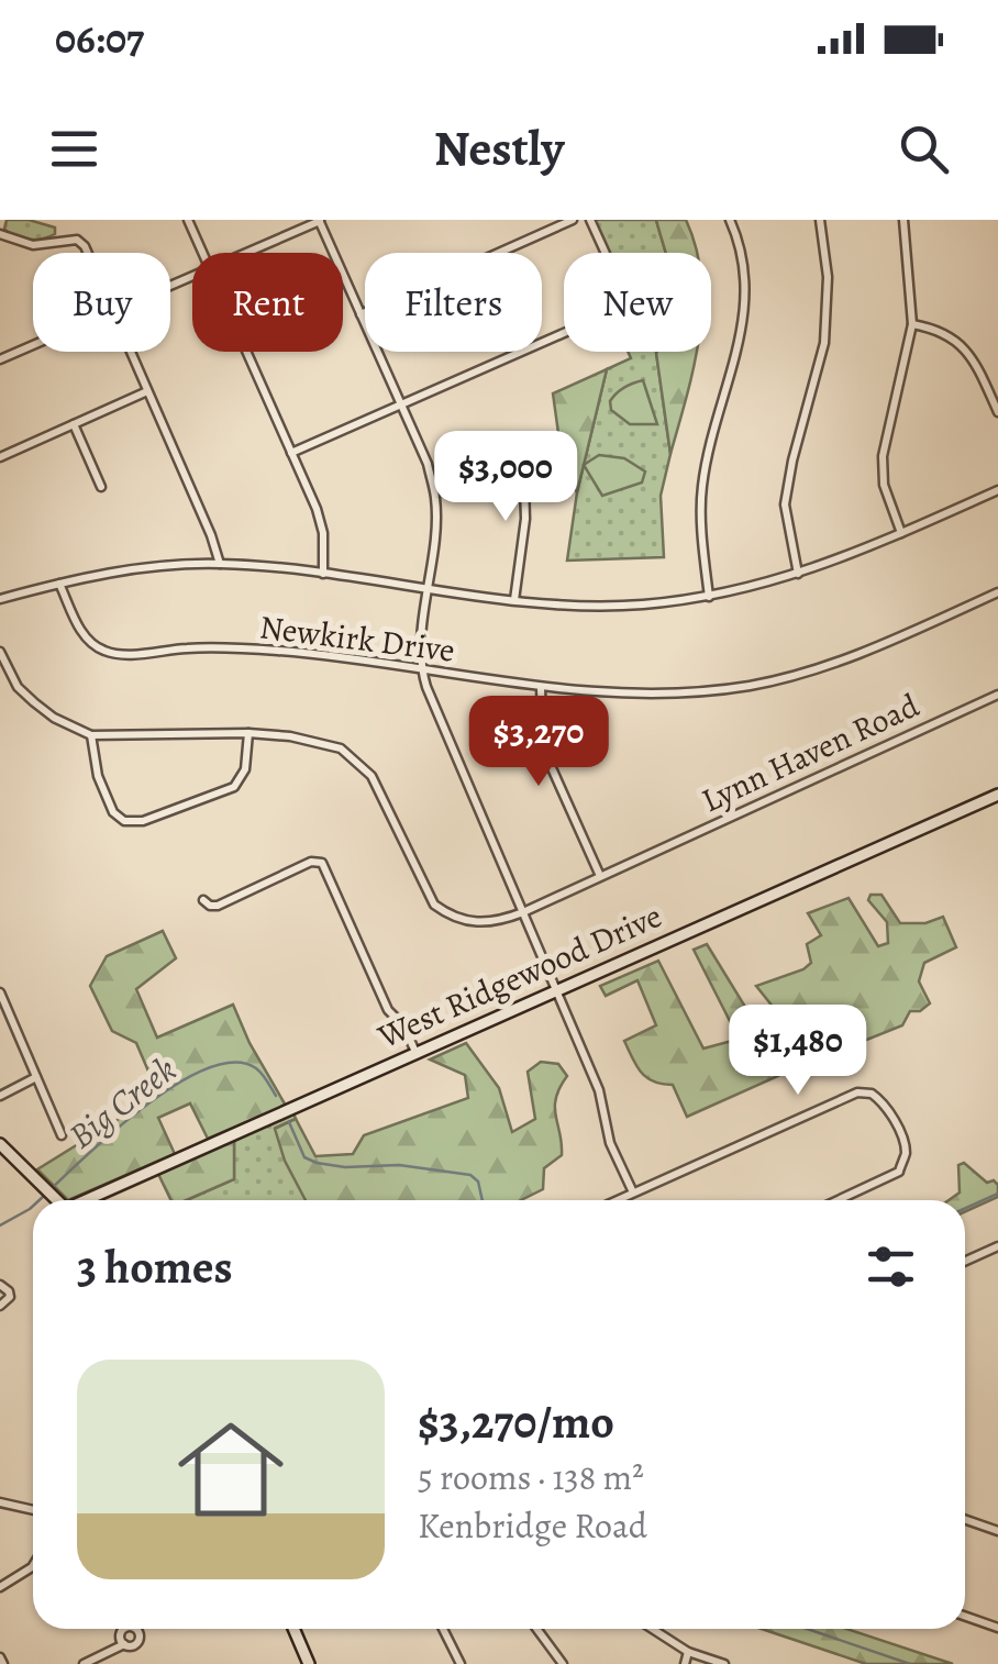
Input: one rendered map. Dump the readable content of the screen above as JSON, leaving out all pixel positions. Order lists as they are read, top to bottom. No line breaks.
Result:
{"streets":{"main road":["West Ridgewood Drive"],"street":["Newkirk Drive","Lynn Haven Road"]},"water":["Big Creek"],"page":{"status":"06:07","header":"Nestly","chip":["Buy","Rent","Filters","New"],"price":["$3,000","$3,270","$1,480"],"heading":"3 homes","list":[{"name":"$3,270/mo","note":"5 rooms · 138 m² · Kenbridge Road"}]}}
